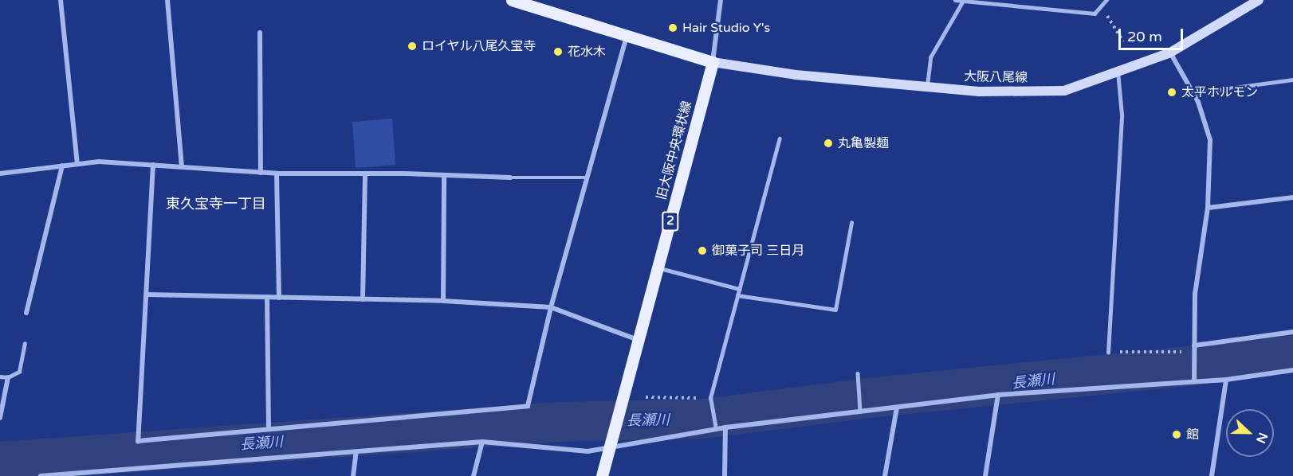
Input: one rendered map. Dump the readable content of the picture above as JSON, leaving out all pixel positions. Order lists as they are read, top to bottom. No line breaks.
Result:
{"streets":{"main road":["大阪八尾線","旧大阪中央環状線","2"]},"crossings":[["大阪八尾線","旧大阪中央環状線"]],"districts":["東久宝寺一丁目"],"water":["長瀬川"],"places":["Hair Studio Y's","ロイヤル八尾久宝寺","花水木","太平ホルモン","丸亀製麺","御菓子司 三日月","館"],"scale_bar":"20 m","north":"right"}
